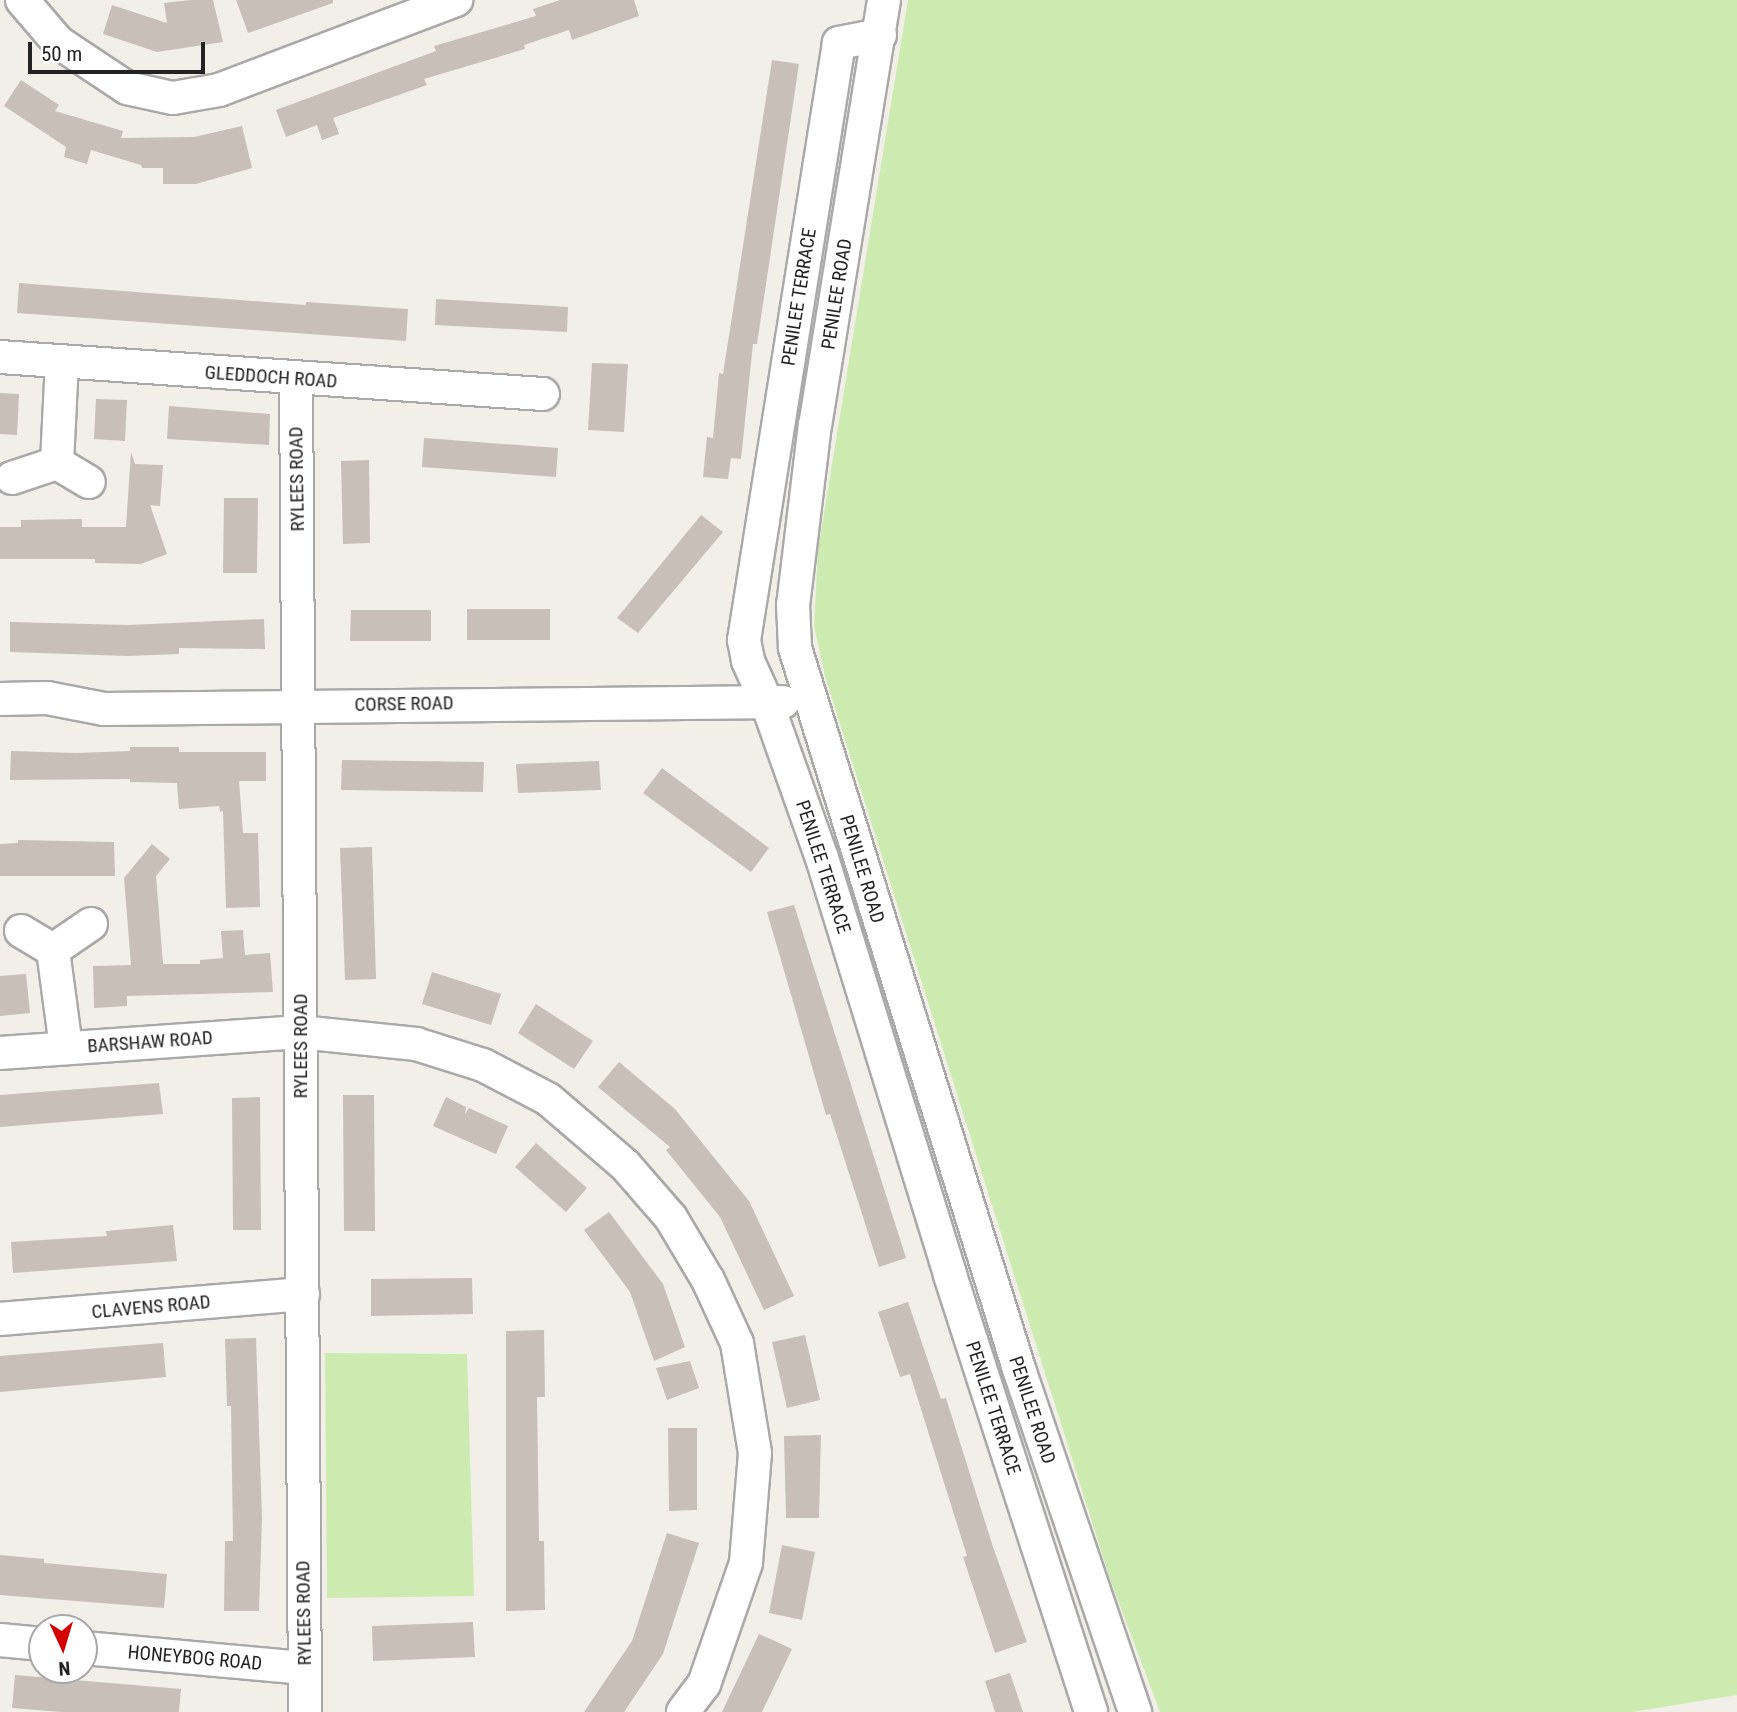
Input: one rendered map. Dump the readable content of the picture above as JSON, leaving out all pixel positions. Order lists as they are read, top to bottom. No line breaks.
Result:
{"streets":{"street":["PENILEE ROAD","PENILEE TERRACE","GLEDDOCH ROAD","RYLEES ROAD","CORSE ROAD","BARSHAW ROAD","CLAVENS ROAD","HONEYBOG ROAD"]},"crossings":[["PENILEE ROAD","PENILEE TERRACE"],["PENILEE ROAD","CORSE ROAD"],["PENILEE TERRACE","CORSE ROAD"],["GLEDDOCH ROAD","RYLEES ROAD"],["RYLEES ROAD","CORSE ROAD"],["RYLEES ROAD","BARSHAW ROAD"],["RYLEES ROAD","CLAVENS ROAD"],["RYLEES ROAD","HONEYBOG ROAD"]],"scale_bar":"50 m","north":"bottom"}
